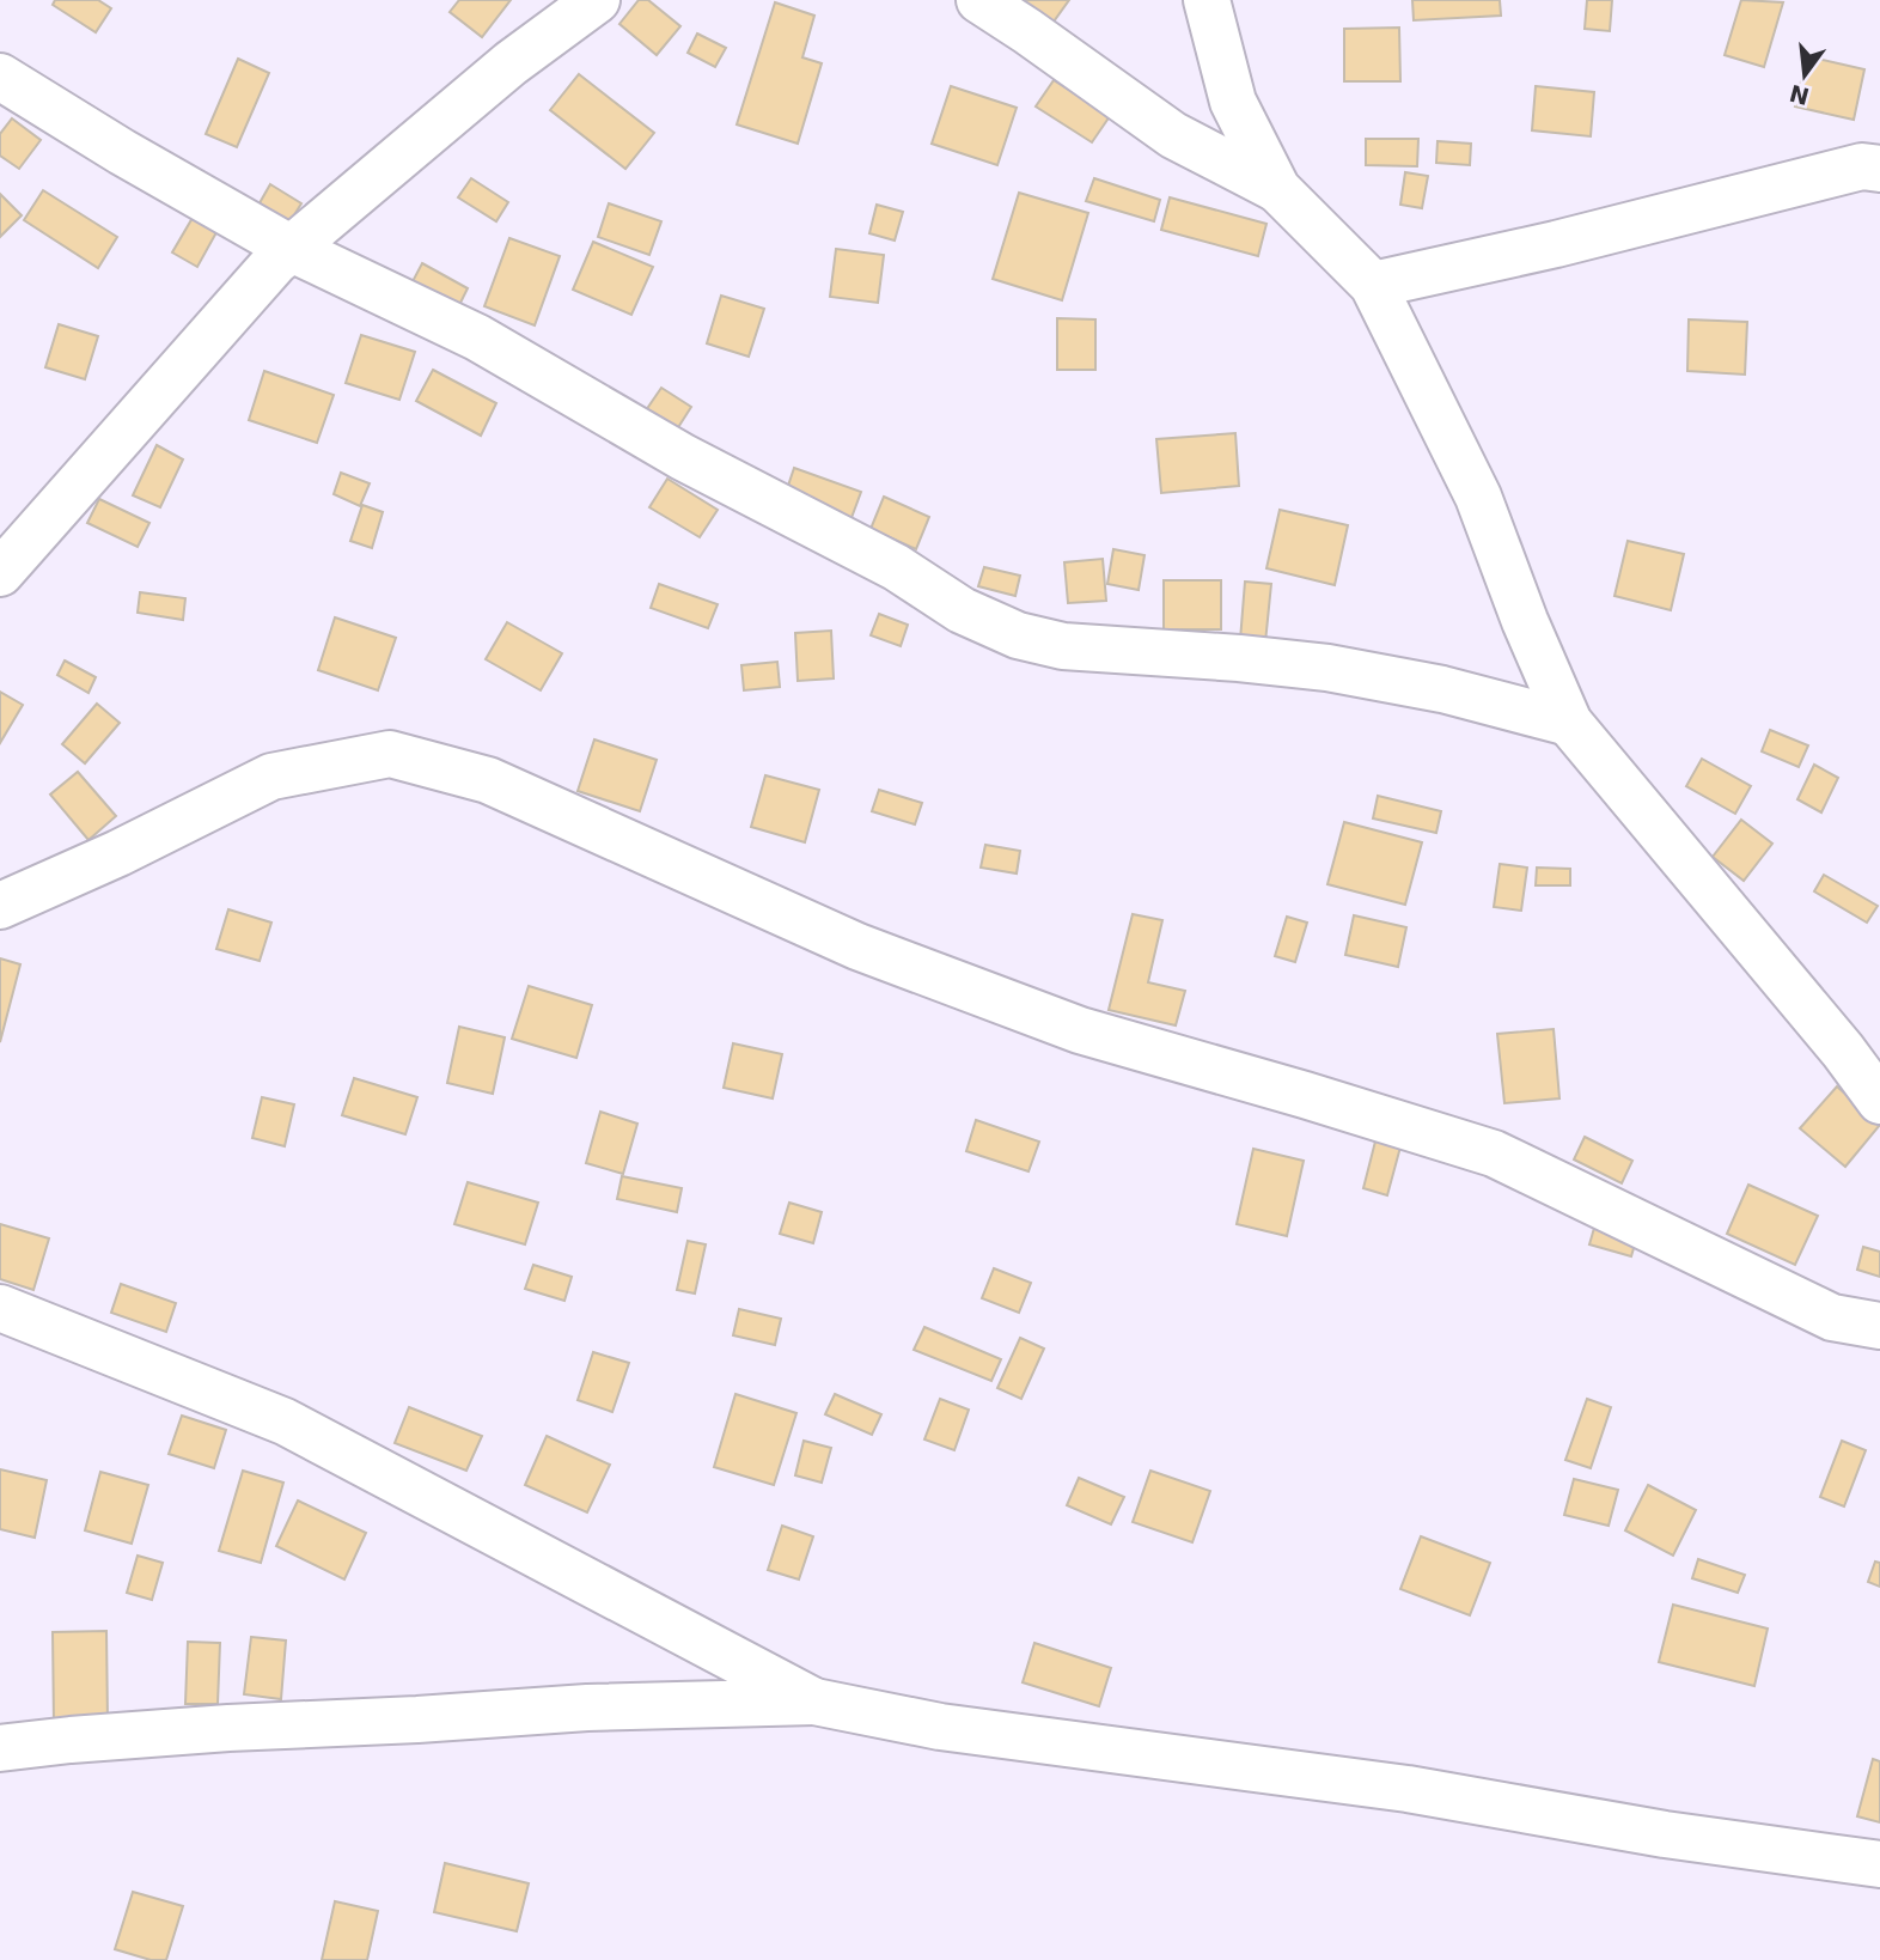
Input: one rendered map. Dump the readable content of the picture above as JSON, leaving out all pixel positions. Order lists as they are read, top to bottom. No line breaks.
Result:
{"north":"bottom"}
